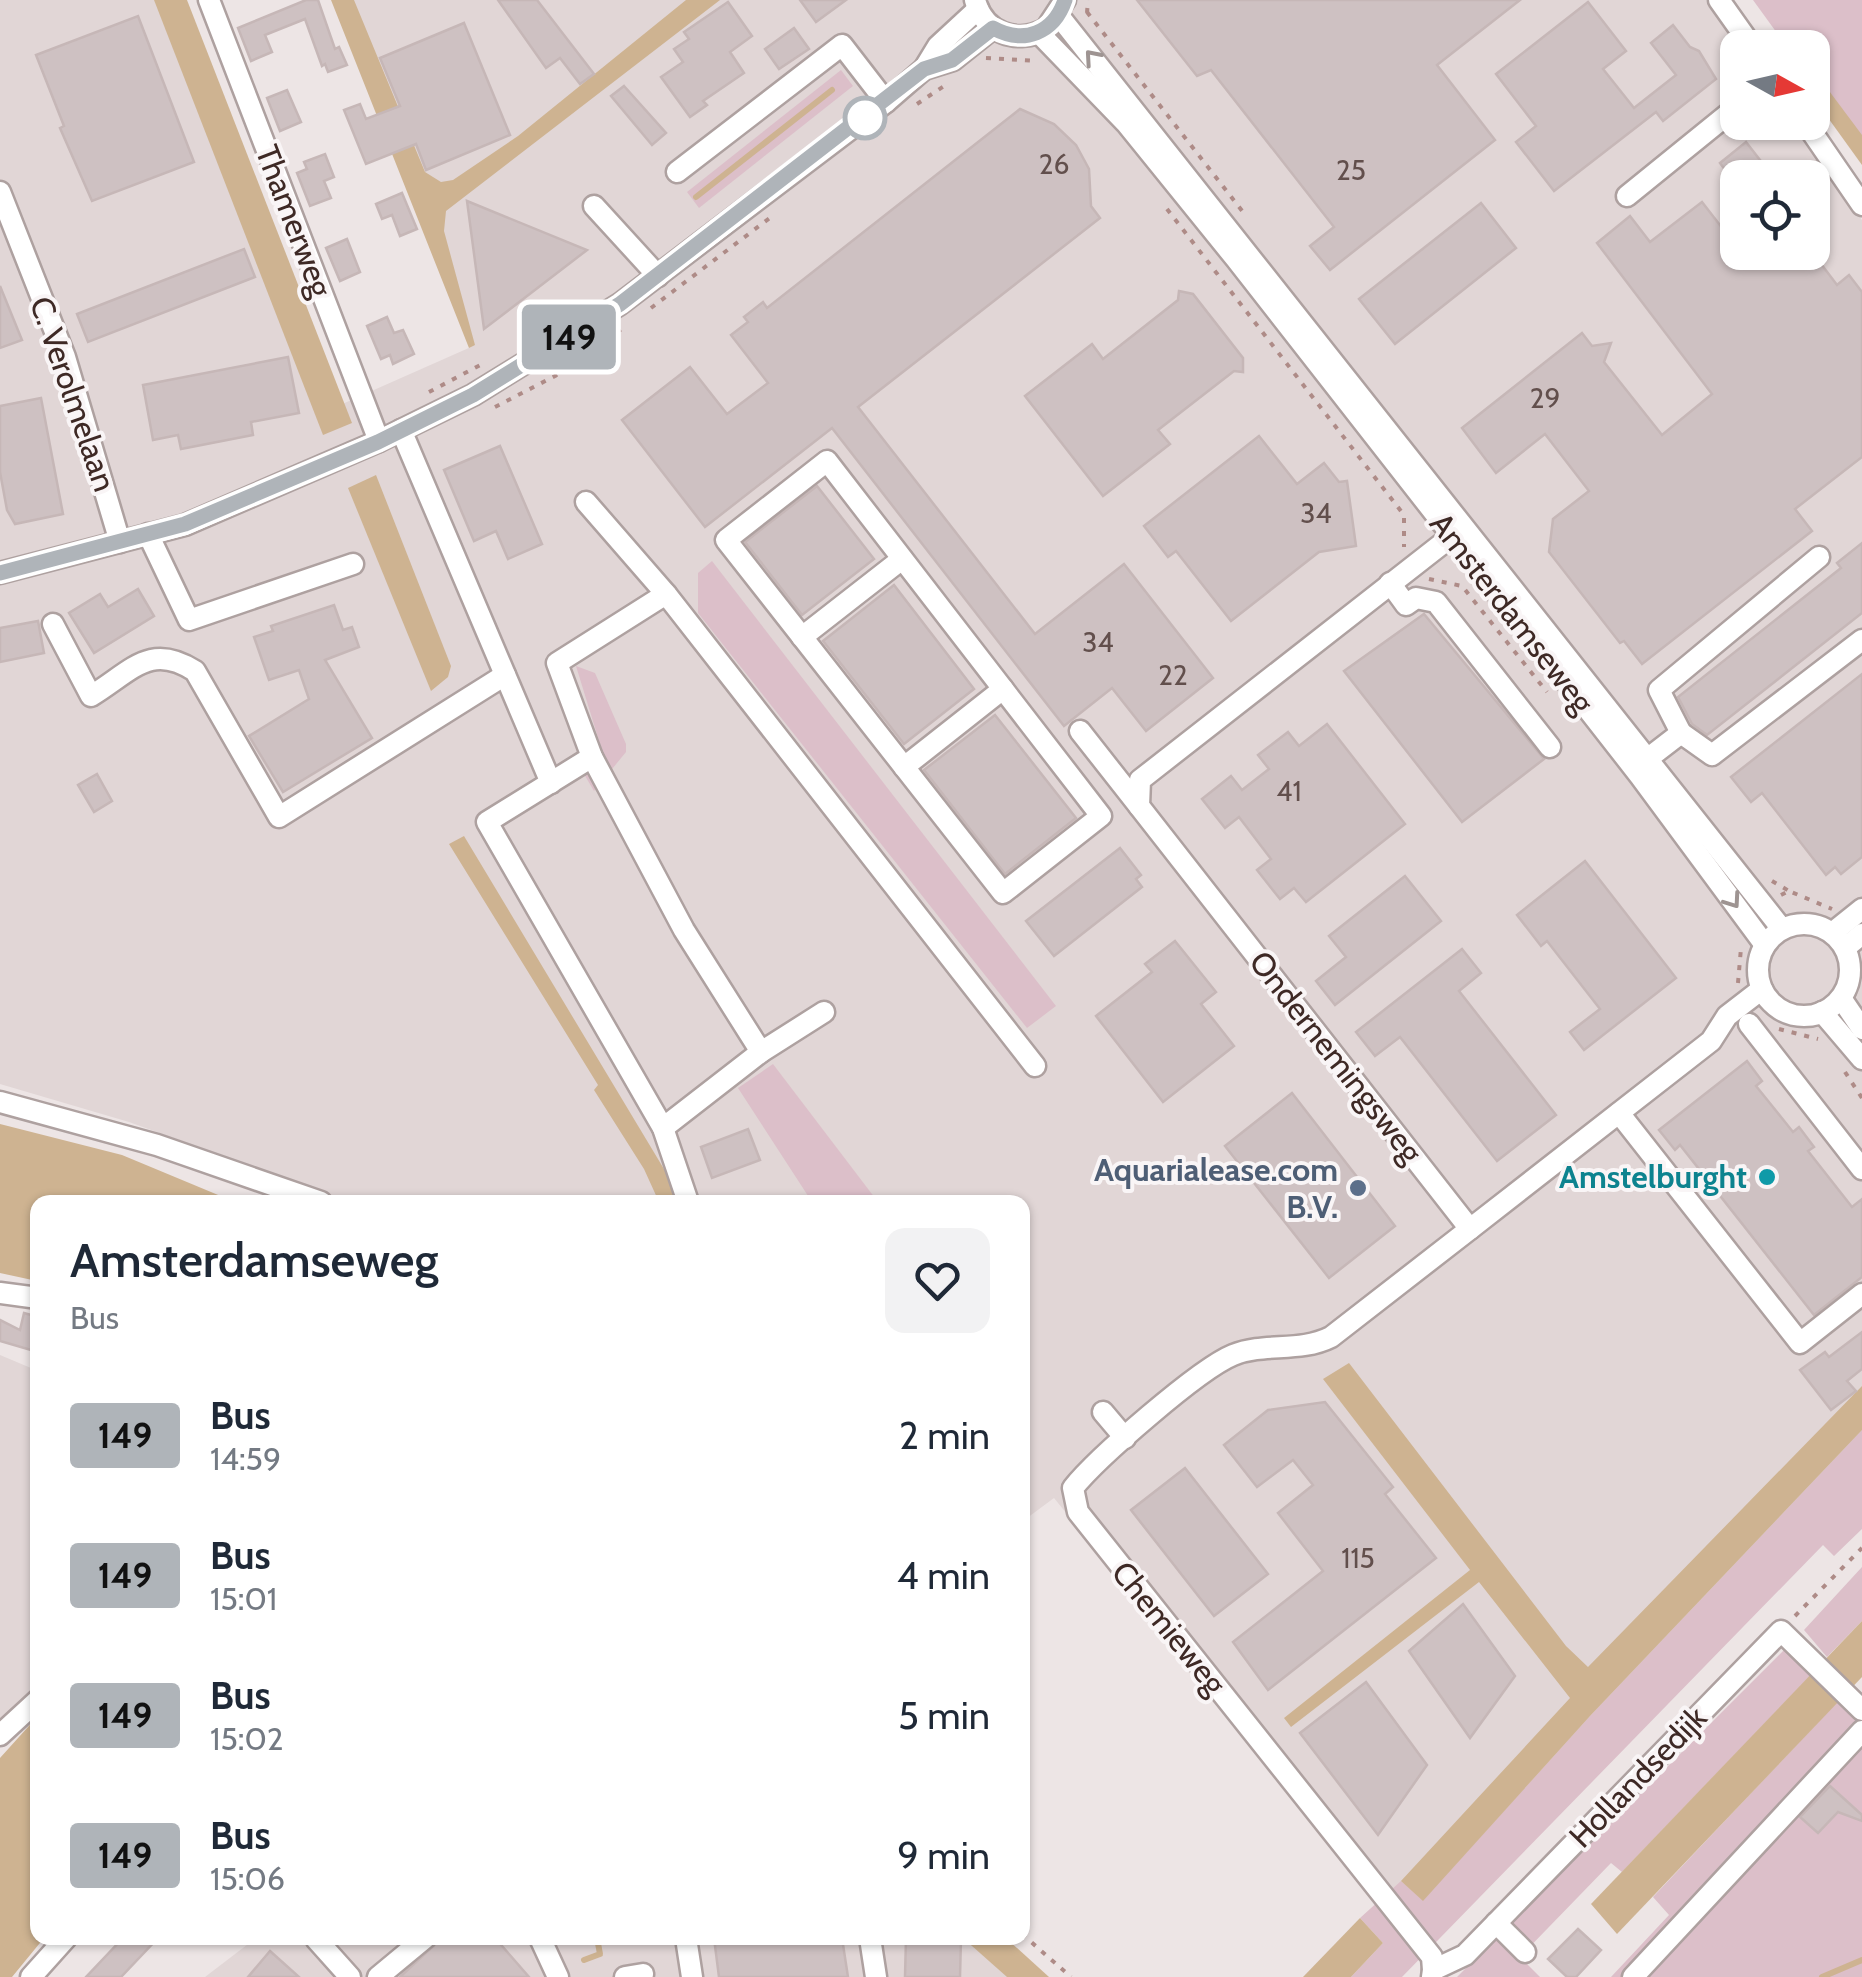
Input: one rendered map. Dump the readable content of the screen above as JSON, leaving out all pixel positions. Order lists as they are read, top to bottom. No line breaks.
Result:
{"streets":{"street":["Thamerweg","C. Verolmelaan","Amsterdamseweg","Ondernemingsweg","Chemieweg","Hollandsedijk"]},"crossings":[["Ondernemingsweg","Chemieweg"],["Chemieweg","Hollandsedijk"]],"places":["Amstelburght","Aquarialease.com B.V."],"lines":["bus line 149"],"house_numbers":["26","25","29","34","34","22","41","115"],"north":"right","page":{"on_map":"149","heading":["Amsterdamseweg","Bus"],"list":[{"mark":"149","name":"Bus","note":"14:59","value":"2 min"},{"mark":"149","name":"Bus","note":"15:01","value":"4 min"},{"mark":"149","name":"Bus","note":"15:02","value":"5 min"},{"mark":"149","name":"Bus","note":"15:06","value":"9 min"}]}}
